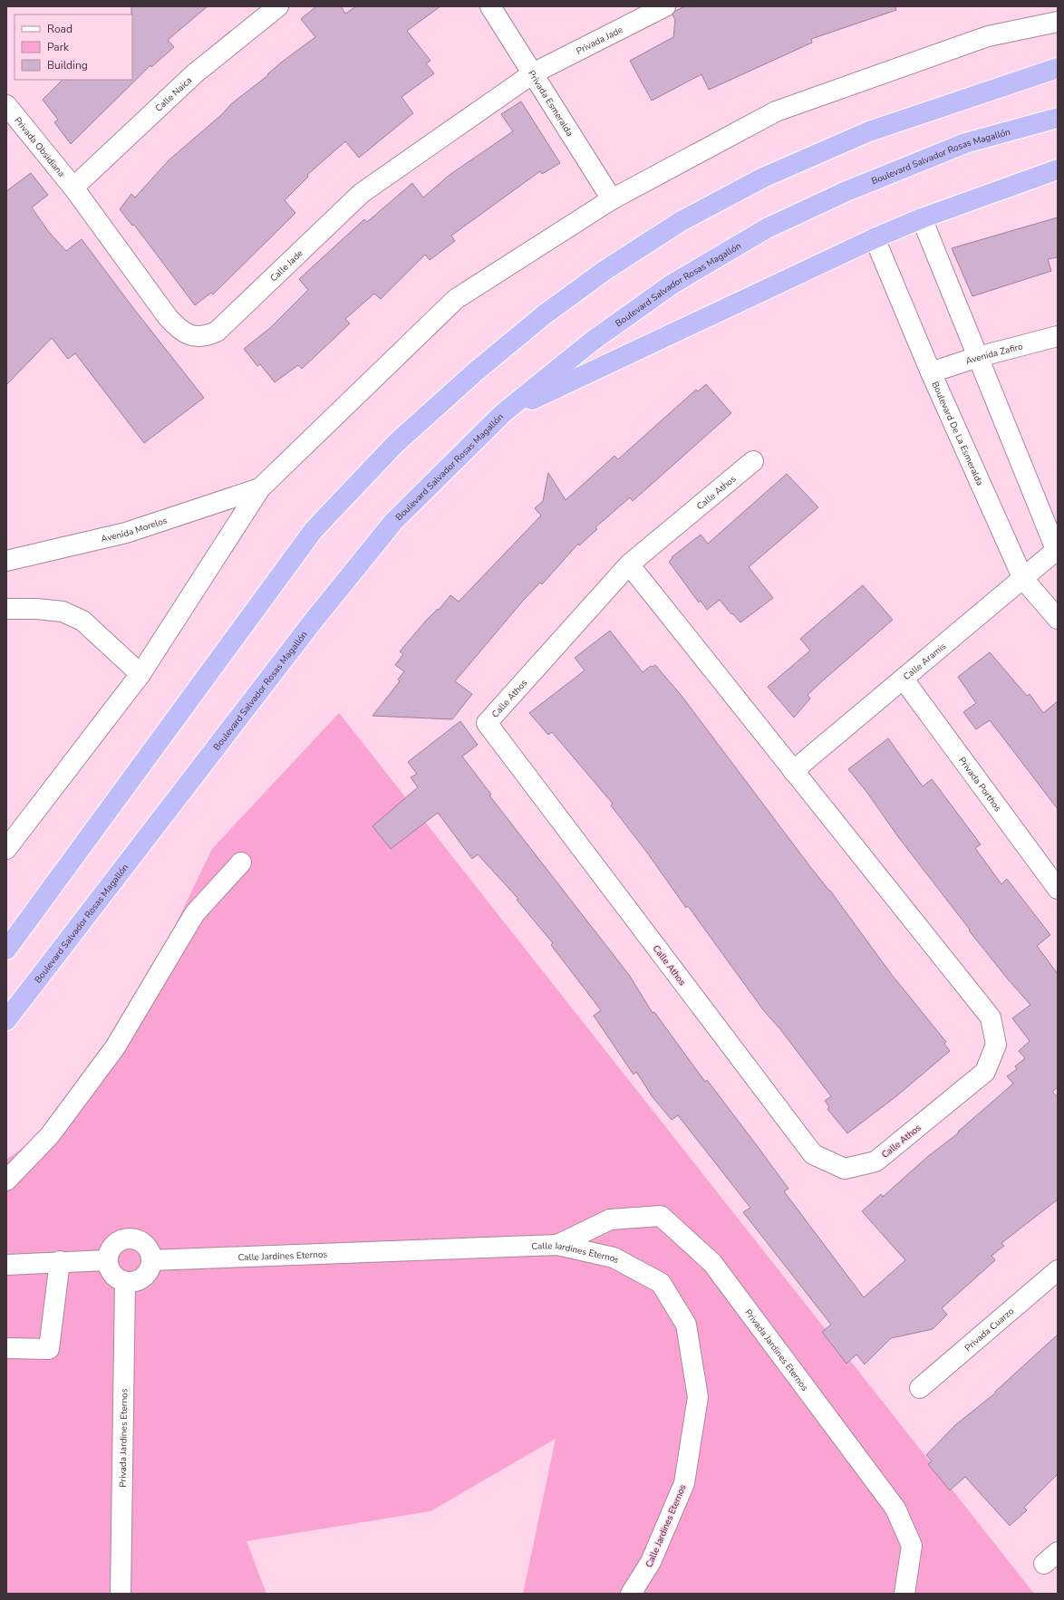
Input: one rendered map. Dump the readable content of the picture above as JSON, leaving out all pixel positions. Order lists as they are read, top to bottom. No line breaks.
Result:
{"streets":{"highway":["Boulevard Salvador Rosas Magallón"],"street":["Privada Jade","Calle Naica","Privada Esmeralda","Privada Obsidiana","Calle Jade","Avenida Zafiro","Boulevard De La Esmeralda","Calle Athos","Avenida Morelos","Calle Aramis","Privada Porthos","Calle Jardines Eternos","Privada Cuarzo","Privada Jardines Eternos"]},"crossings":[["Privada Jade","Privada Esmeralda"],["Privada Jade","Calle Jade"],["Calle Naica","Privada Obsidiana"],["Calle Naica","Calle Jade"],["Privada Esmeralda","Calle Jade"],["Privada Obsidiana","Calle Jade"],["Avenida Zafiro","Boulevard De La Esmeralda"],["Boulevard De La Esmeralda","Calle Aramis"],["Calle Athos","Calle Aramis"],["Calle Aramis","Privada Porthos"],["Calle Jardines Eternos","Privada Jardines Eternos"]],"legend":["Road","Park","Building"]}
